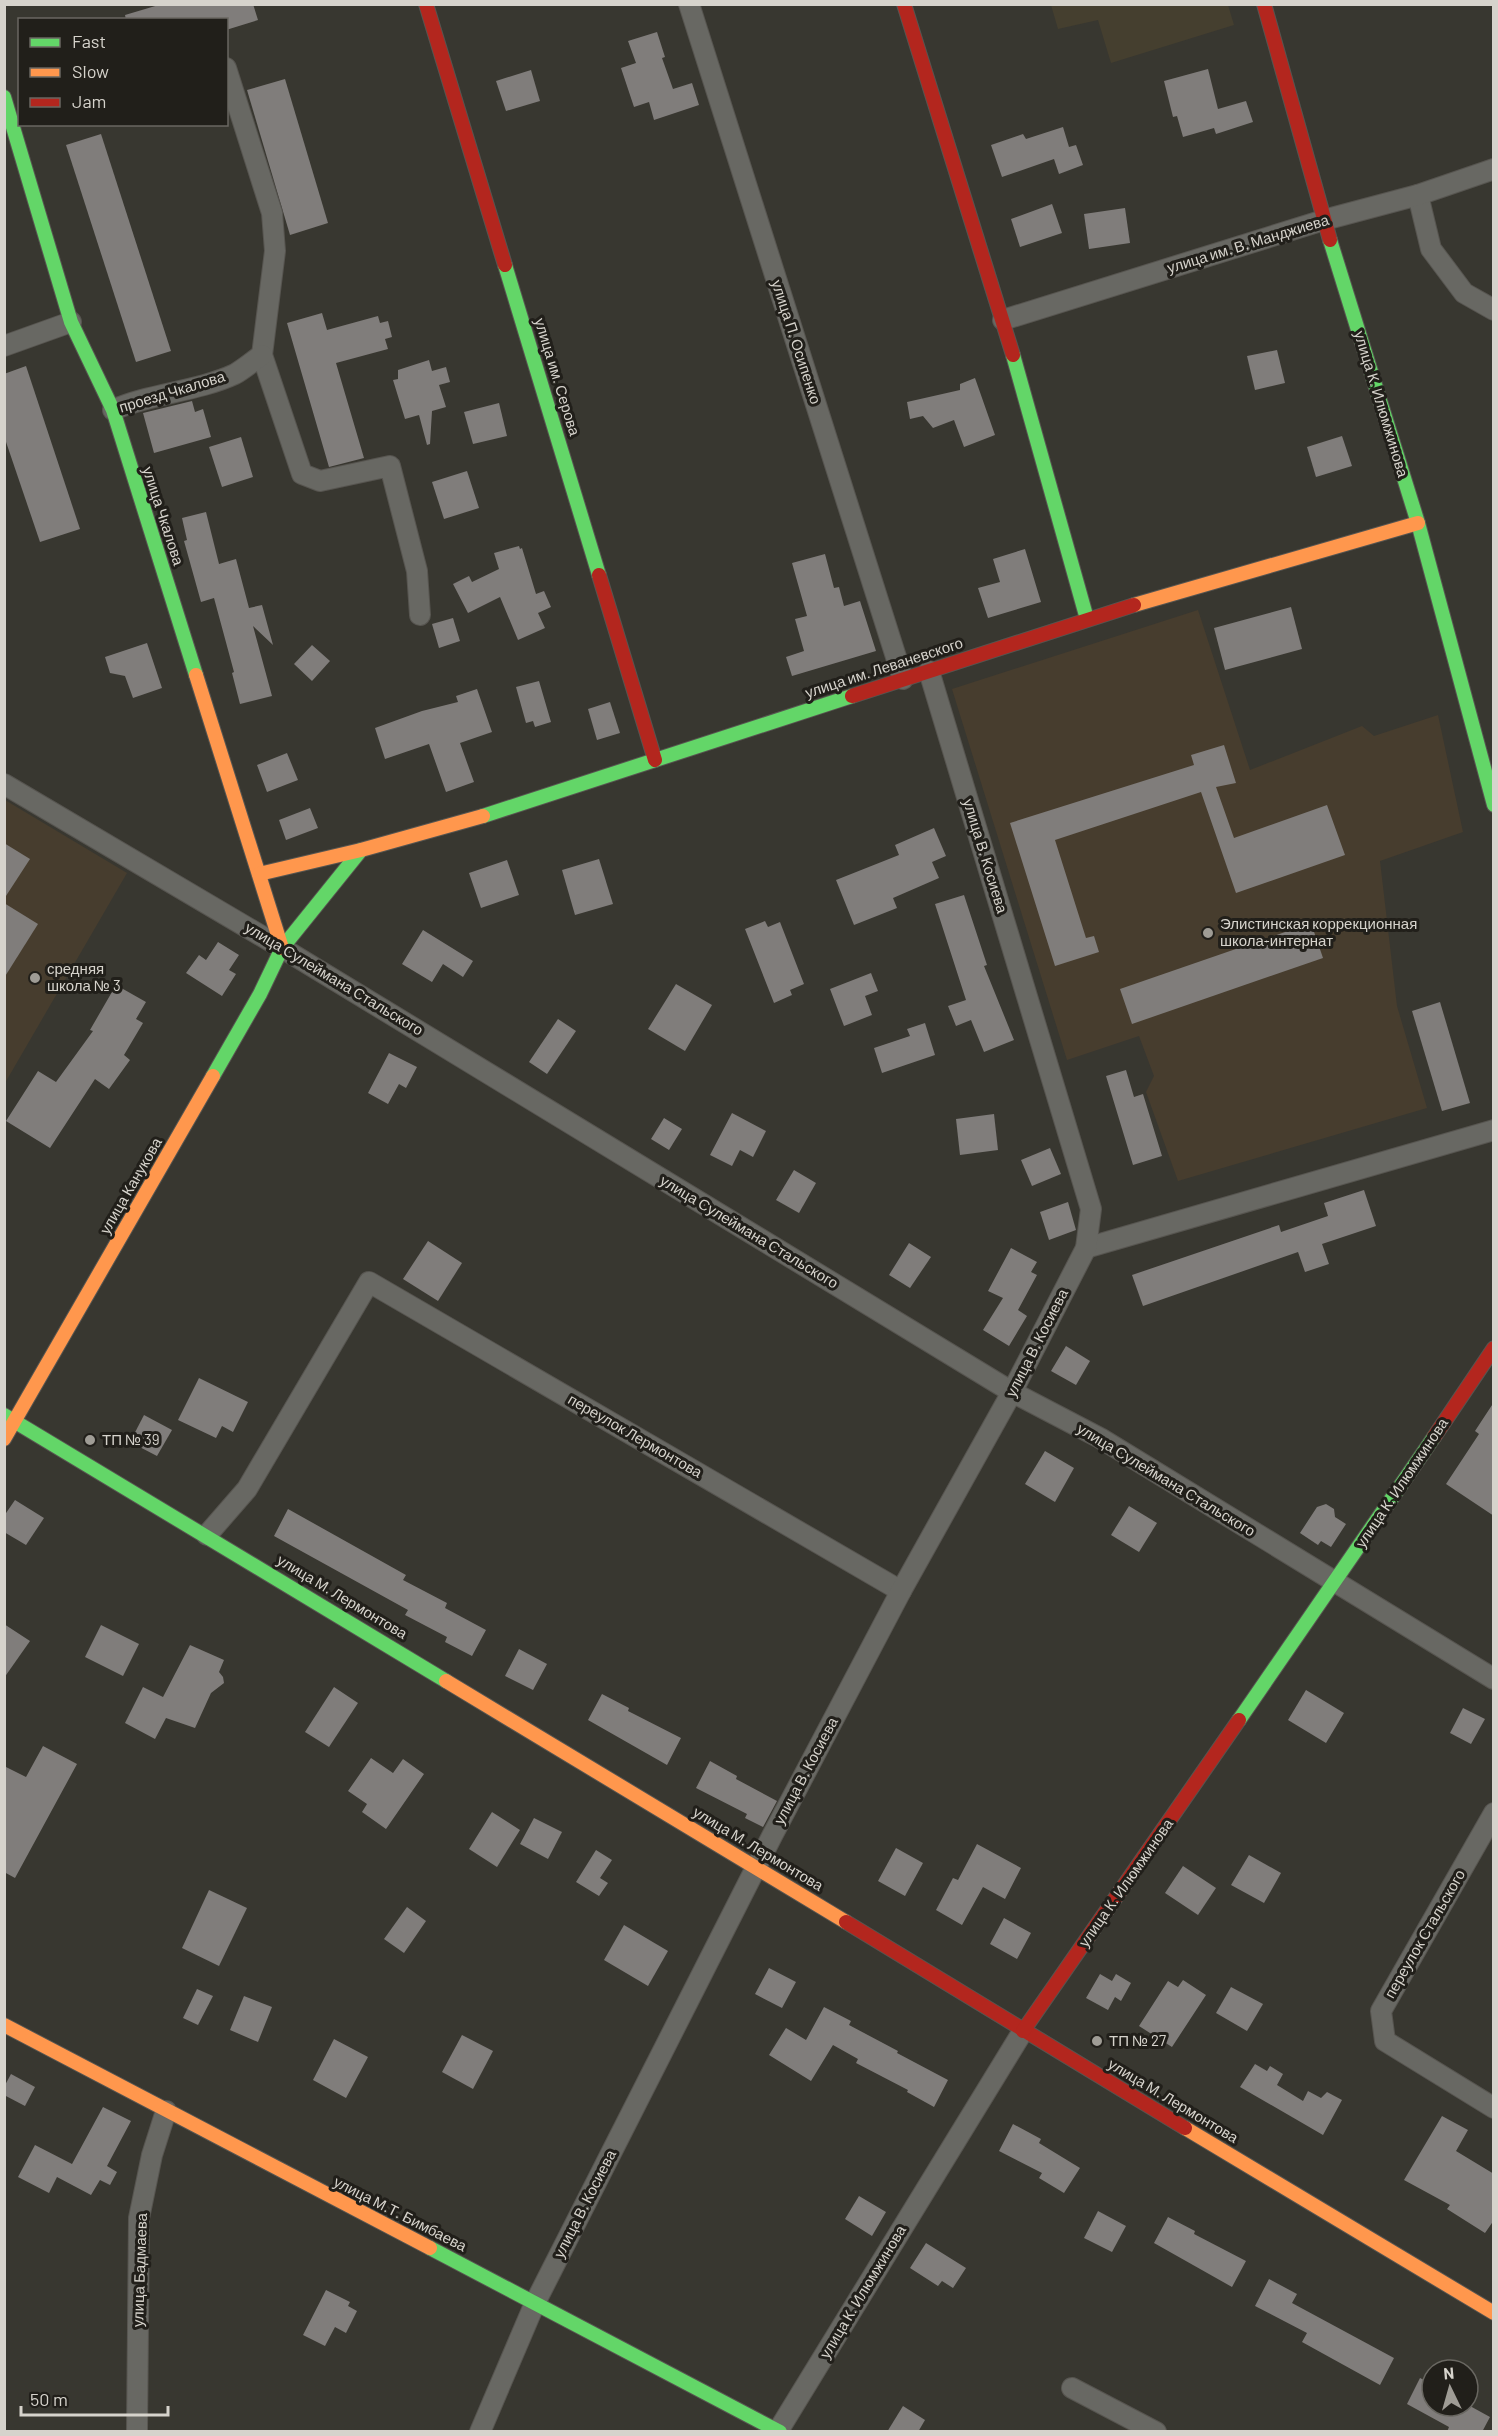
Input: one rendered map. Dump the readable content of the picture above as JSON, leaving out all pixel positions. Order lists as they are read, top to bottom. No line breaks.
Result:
{"streets":{"street":["улица им. В. Манджиева","улица П. Осипенко","улица им. Серова","проезд Чкалова","улица К. Илюмжинова","улица Чкалова","улица им. Леваневского","улица В. Косиева","улица Сулеймана Стальского","улица Канукова","переулок Лермонтова","улица М. Лермонтова","переулок Стальского","улица М.Т. Бимбаева","улица Бадмаева"]},"crossings":[["улица им. В. Манджиева","улица К. Илюмжинова"],["улица П. Осипенко","улица им. Леваневского"],["улица им. Серова","улица им. Леваневского"],["проезд Чкалова","улица Чкалова"],["улица К. Илюмжинова","улица им. Леваневского"],["улица К. Илюмжинова","улица Сулеймана Стальского"],["улица К. Илюмжинова","улица М. Лермонтова"],["улица К. Илюмжинова","улица М.Т. Бимбаева"],["улица Чкалова","улица им. Леваневского"],["улица Чкалова","улица Сулеймана Стальского"],["улица Чкалова","улица Канукова"],["улица им. Леваневского","улица В. Косиева"],["улица В. Косиева","улица Сулеймана Стальского"],["улица В. Косиева","переулок Лермонтова"],["улица В. Косиева","улица М. Лермонтова"],["улица В. Косиева","улица М.Т. Бимбаева"],["улица Сулеймана Стальского","улица Канукова"],["улица Канукова","улица М. Лермонтова"],["переулок Лермонтова","улица М. Лермонтова"],["улица М.Т. Бимбаева","улица Бадмаева"]],"places":["Элистинская коррекционная школа-интернат","средняя школа № 3","ТП № 39","ТП № 27"],"legend":["Fast","Slow","Jam"],"scale_bar":"50 m","north":"top"}
